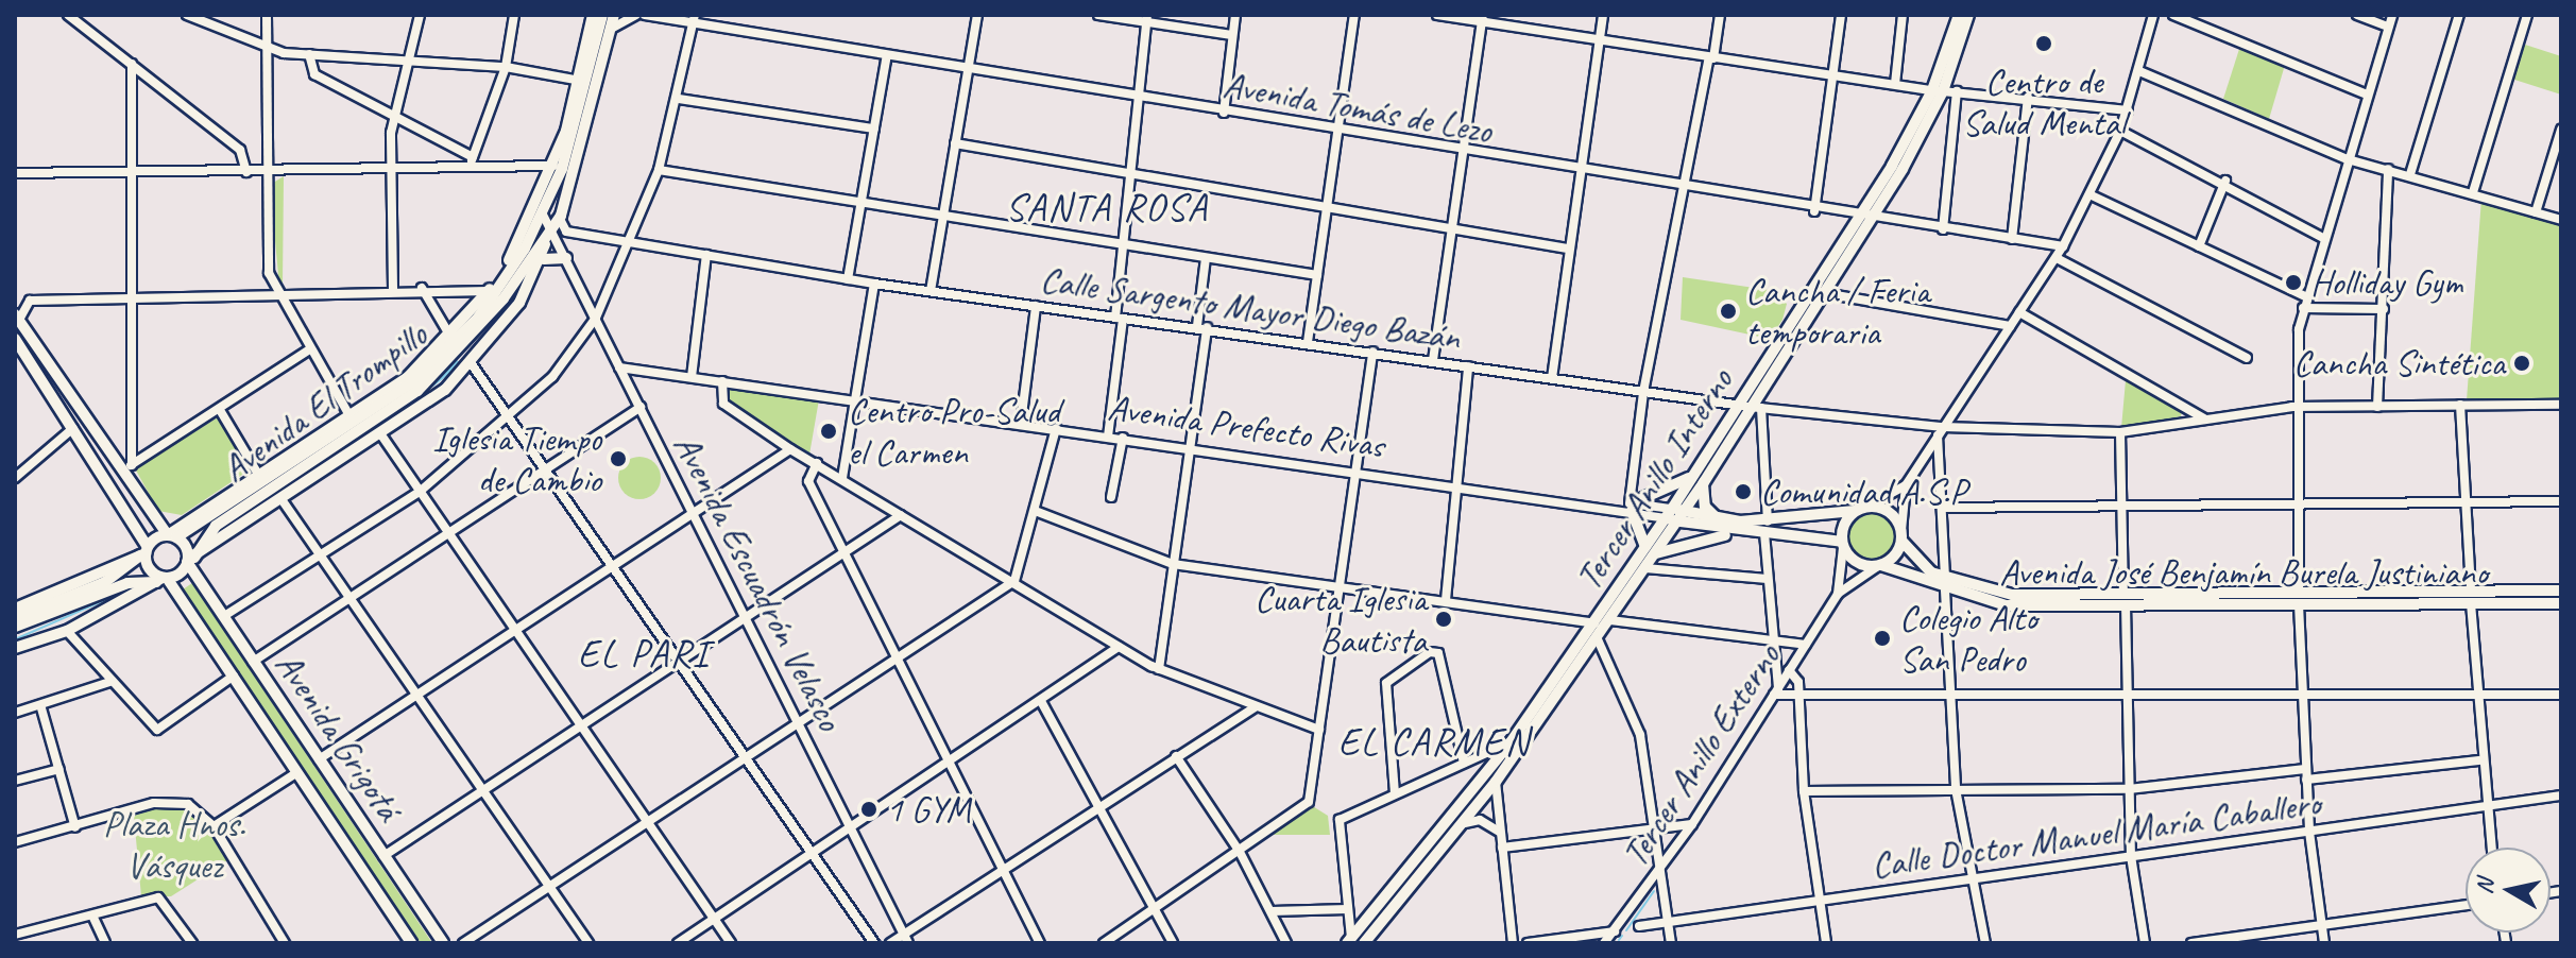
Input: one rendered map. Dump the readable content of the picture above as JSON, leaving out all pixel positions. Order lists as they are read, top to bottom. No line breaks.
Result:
{"streets":{"main road":["Avenida El Trompillo","Avenida Prefecto Rivas","Tercer Anillo Interno","Avenida José Benjamín Burela Justiniano","Avenida Grigotá"],"street":["Avenida Tomás de Lezo","Calle Sargento Mayor Diego Bazán","Avenida Escuadrón Velasco","Tercer Anillo Externo","Calle Doctor Manuel María Caballero"]},"crossings":[["Avenida Tomás de Lezo","Tercer Anillo Interno"],["Calle Sargento Mayor Diego Bazán","Avenida El Trompillo"],["Calle Sargento Mayor Diego Bazán","Tercer Anillo Interno"],["Avenida El Trompillo","Avenida Escuadrón Velasco"],["Avenida El Trompillo","Avenida Grigotá"],["Avenida Prefecto Rivas","Tercer Anillo Interno"],["Avenida Prefecto Rivas","Avenida José Benjamín Burela Justiniano"],["Avenida Prefecto Rivas","Avenida Escuadrón Velasco"],["Avenida Prefecto Rivas","Tercer Anillo Externo"],["Avenida José Benjamín Burela Justiniano","Tercer Anillo Externo"]],"districts":["SANTA ROSA","EL PARI","EL CARMEN"],"parks":["Plaza Hnos. Vásquez"],"places":["Centro de Salud Mental","Holliday Gym","Cancha / Feria temporaria","Cancha Sintética","Centro Pro-Salud el Carmen","Iglesia Tiempo de Cambio","Comunidad A.S.P","Cuarta Iglesia Bautista","Colegio Alto San Pedro","1 GYM"],"north":"left"}
